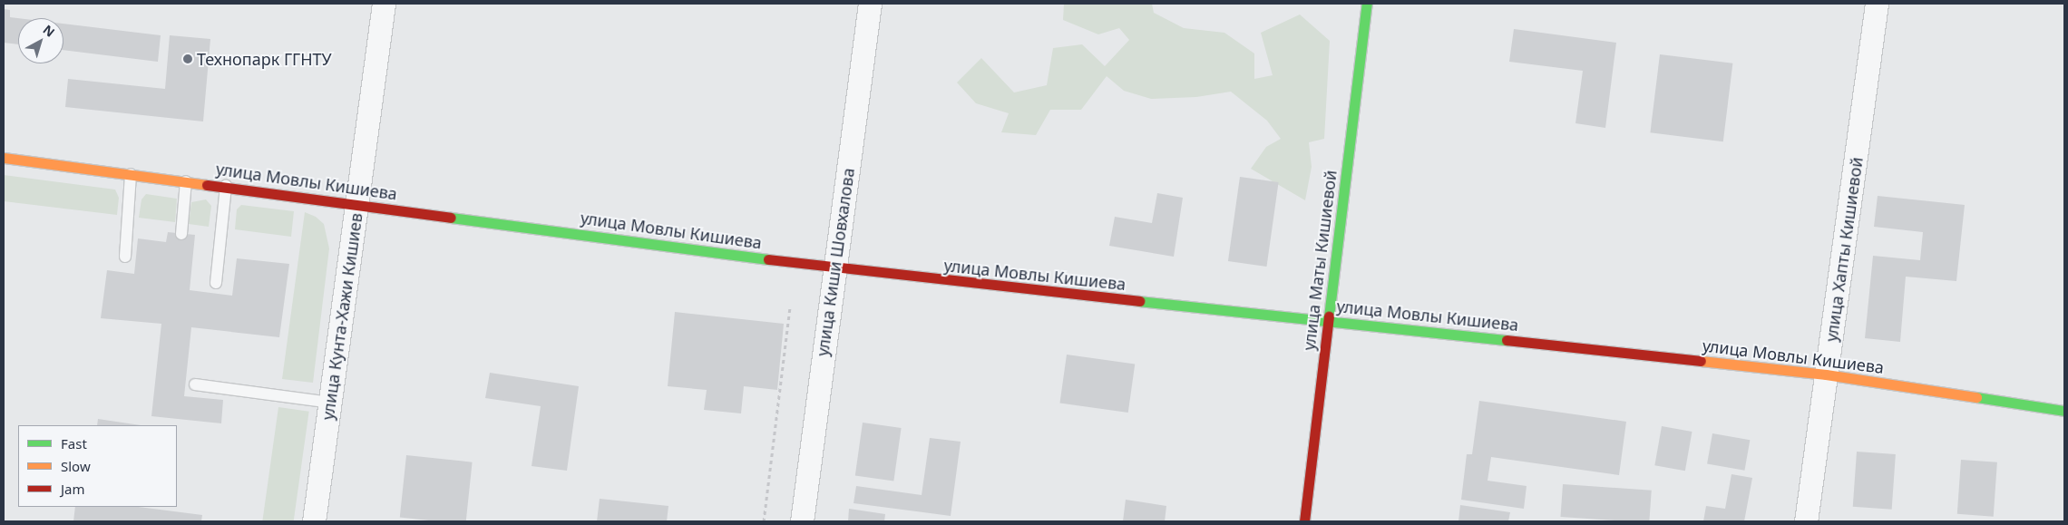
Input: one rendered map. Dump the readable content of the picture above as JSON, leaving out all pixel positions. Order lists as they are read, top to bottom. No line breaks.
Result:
{"streets":{"street":["улица Мовлы Кишиева","улица Хапты Кишиевой","улица Маты Кишиевой","улица Киши Шовхалова","улица Кунта-Хажи Кишиев"]},"crossings":[["улица Мовлы Кишиева","улица Хапты Кишиевой"],["улица Мовлы Кишиева","улица Маты Кишиевой"],["улица Мовлы Кишиева","улица Киши Шовхалова"],["улица Мовлы Кишиева","улица Кунта-Хажи Кишиев"]],"places":["Технопарк ГГНТУ"],"legend":["Fast","Slow","Jam"],"north":"top right"}
